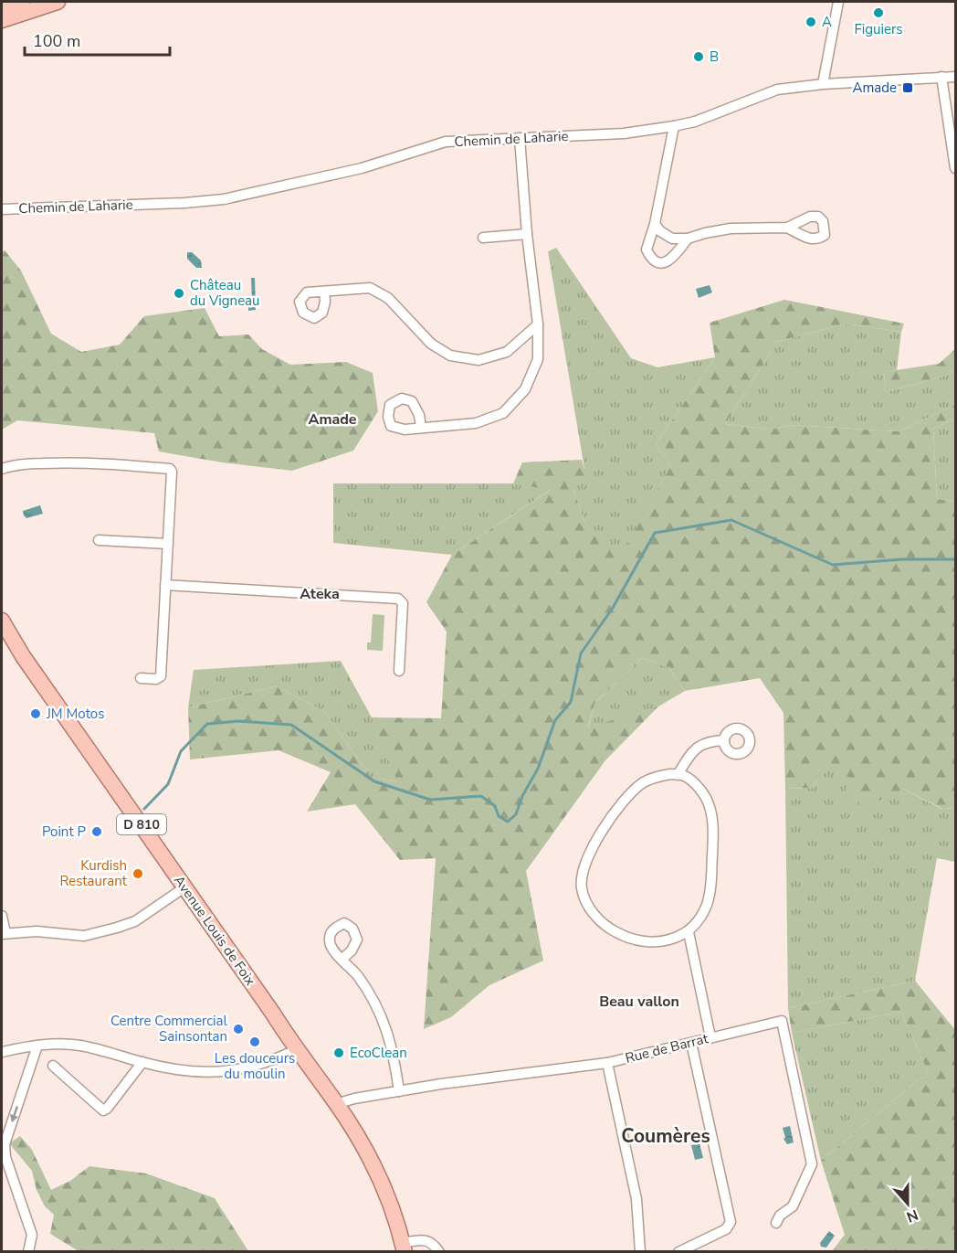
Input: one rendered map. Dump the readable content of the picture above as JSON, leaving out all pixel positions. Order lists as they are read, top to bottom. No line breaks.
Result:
{"streets":{"main road":["D 810","Avenue Louis de Foix"],"street":["Chemin de Laharie","Rue de Barrat"]},"crossings":[["Avenue Louis de Foix","Rue de Barrat"]],"districts":["Amade","Ateka","Beau vallon","Coumères"],"places":{"other":["Figuiers","A","B","Château du Vigneau","JM Motos","Point P","Kurdish Restaurant","Centre Commercial Sainsontan","Les douceurs du moulin","EcoClean"],"transit":["Amade"]},"scale_bar":"100 m","north":"bottom"}
